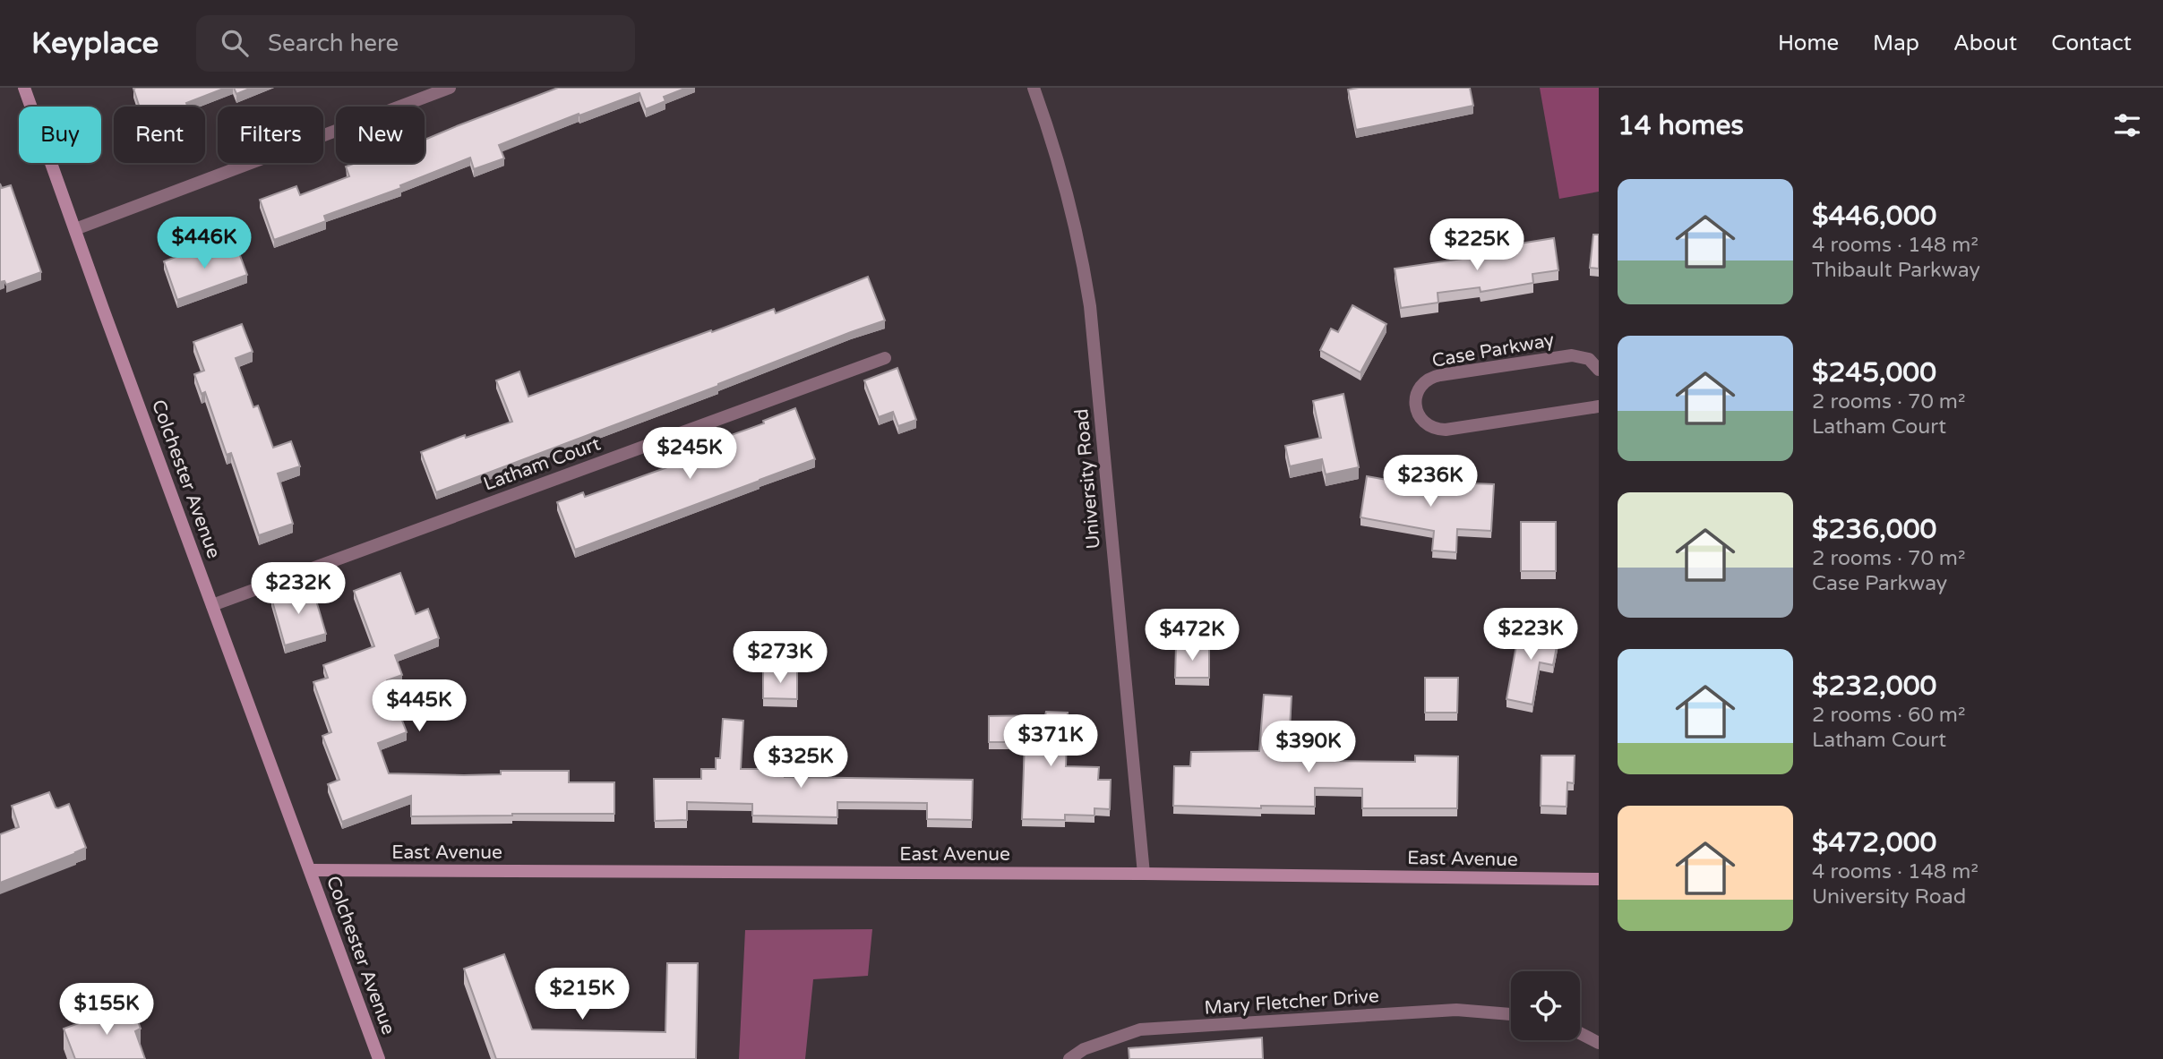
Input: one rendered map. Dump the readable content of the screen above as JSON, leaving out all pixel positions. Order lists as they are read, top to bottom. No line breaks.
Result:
{"streets":{"main road":["Colchester Avenue","East Avenue"],"street":["Case Parkway","Latham Court","University Road","Mary Fletcher Drive"]},"crossings":[["Latham Court","Colchester Avenue"],["Colchester Avenue","East Avenue"],["University Road","East Avenue"]],"page":{"header":"Keyplace","search":"Search here","nav":["Home","Map","About","Contact"],"heading":"14 homes","chip":["Buy","Rent","Filters","New"],"list":[{"name":"$446,000","note":"4 rooms · 148 m² · Thibault Parkway"},{"name":"$245,000","note":"2 rooms · 70 m² · Latham Court"},{"name":"$236,000","note":"2 rooms · 70 m² · Case Parkway"},{"name":"$232,000","note":"2 rooms · 60 m² · Latham Court"},{"name":"$472,000","note":"4 rooms · 148 m² · University Road"}],"price":["$446K","$225K","$245K","$236K","$232K","$223K","$472K","$273K","$445K","$371K","$390K","$325K","$215K","$155K"]}}
